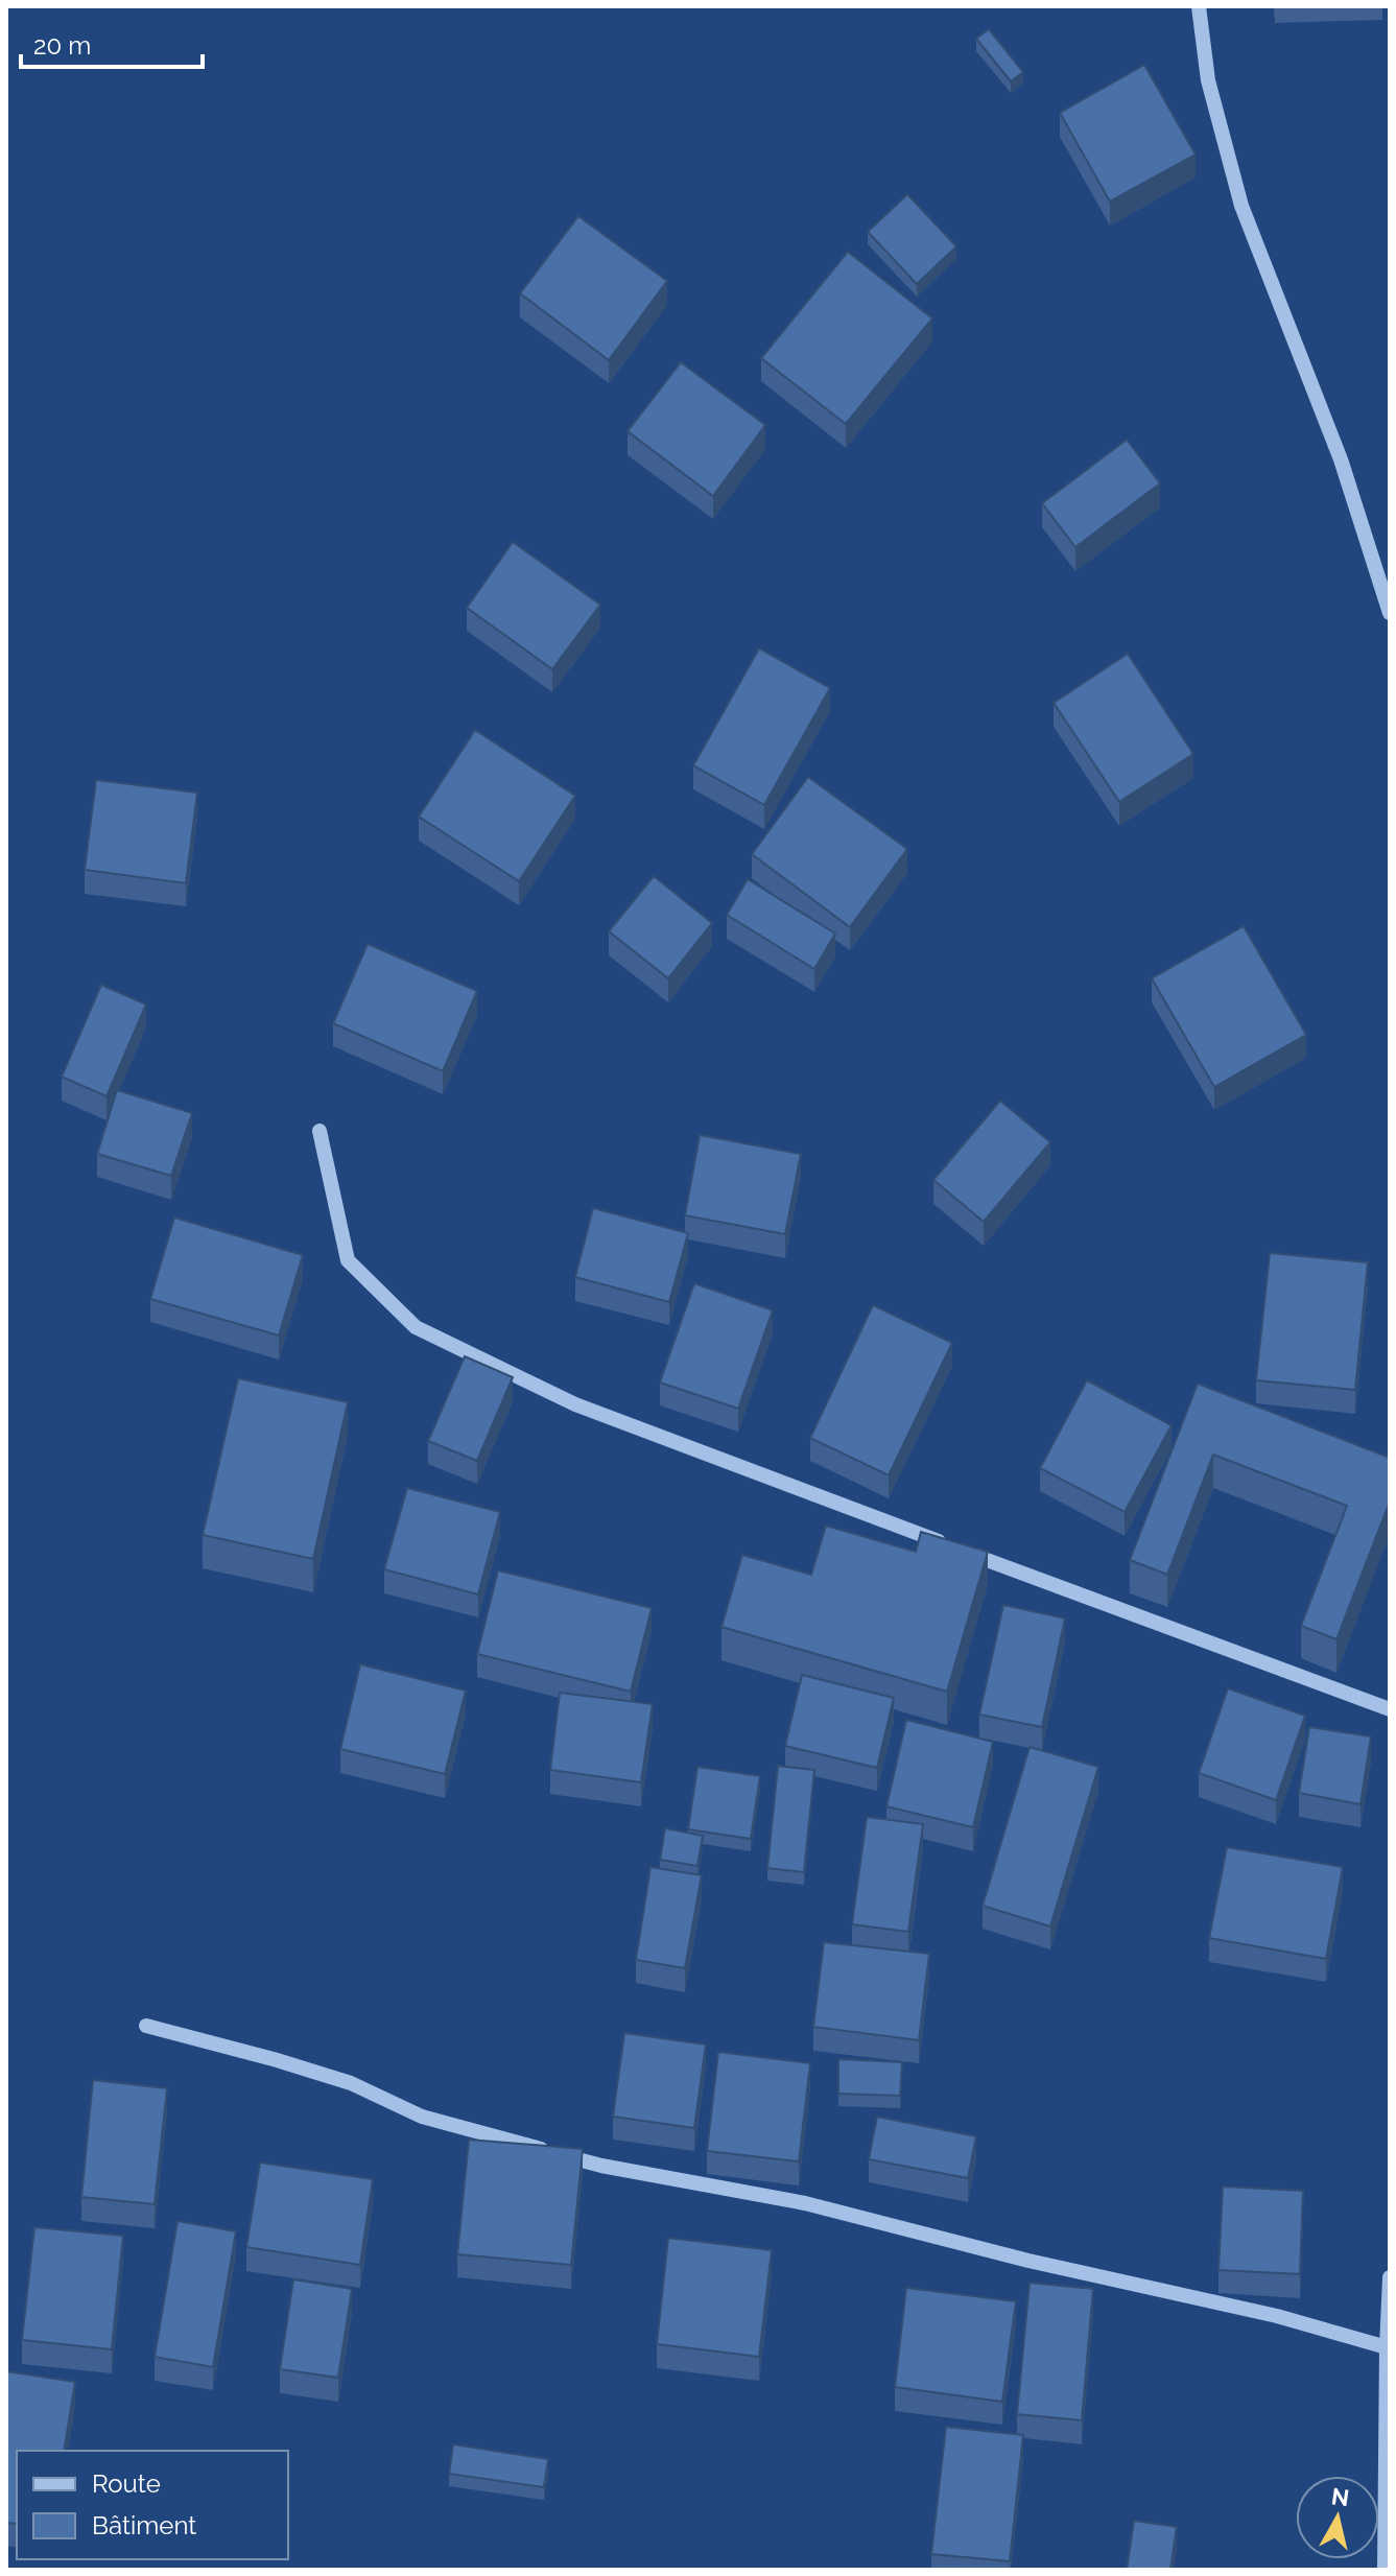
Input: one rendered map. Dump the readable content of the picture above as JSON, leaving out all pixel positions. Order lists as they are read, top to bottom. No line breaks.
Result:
{"legend":["Route","Bâtiment"],"scale_bar":"20 m","north":"top"}
